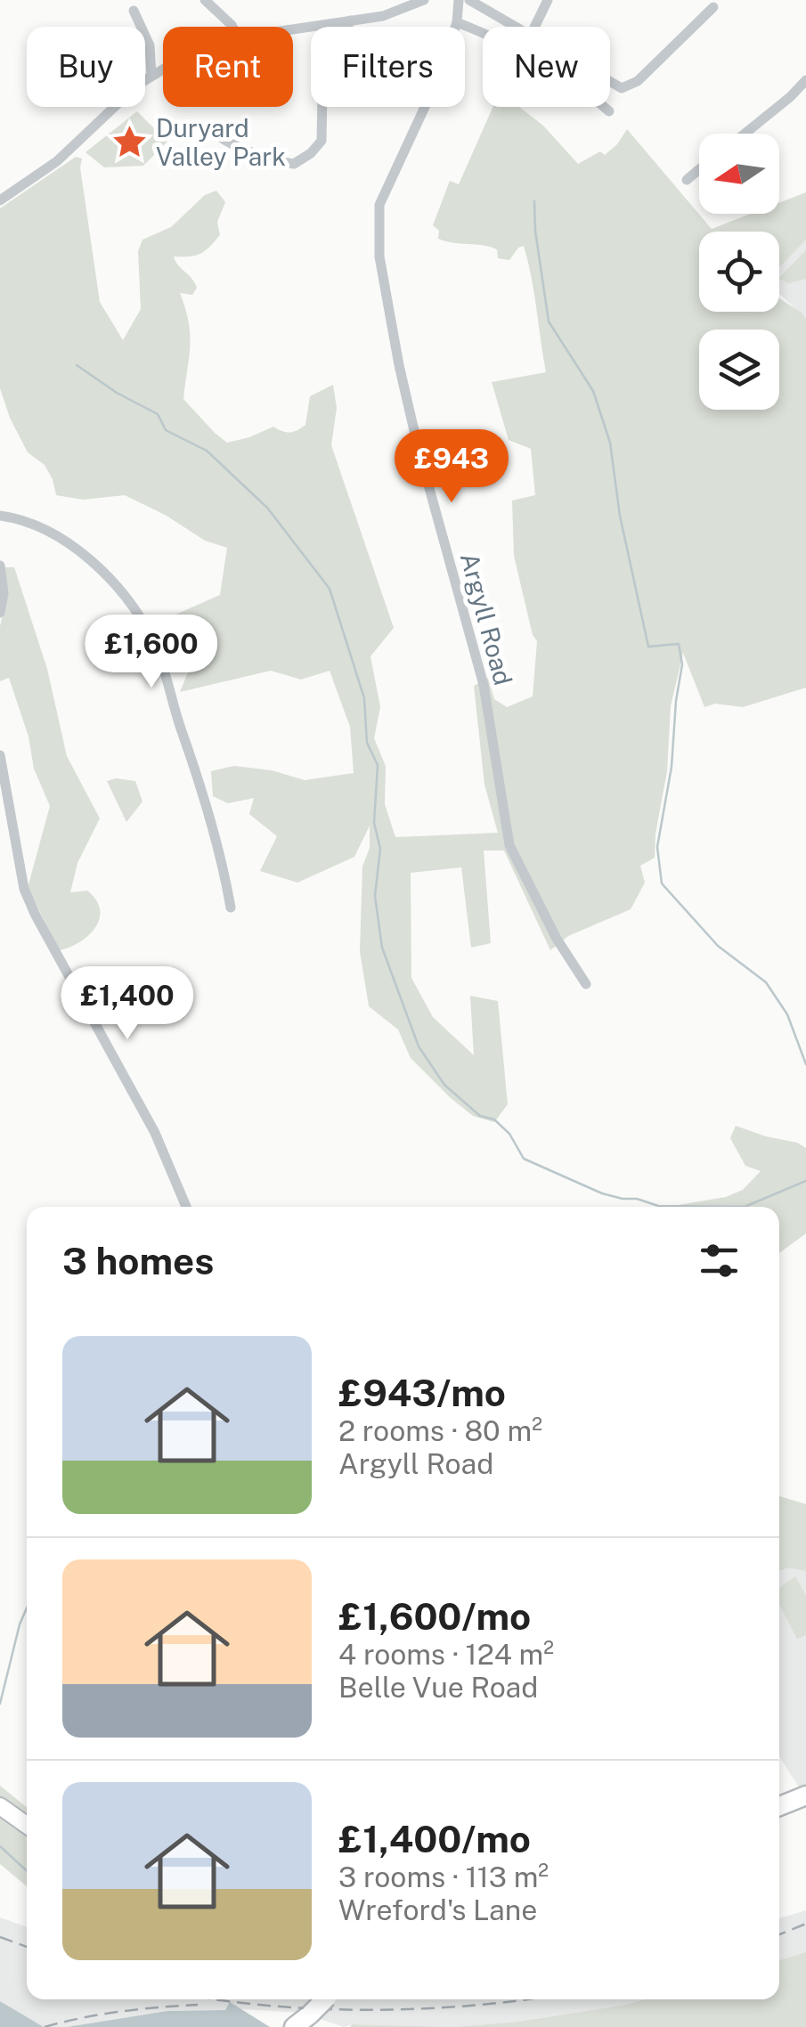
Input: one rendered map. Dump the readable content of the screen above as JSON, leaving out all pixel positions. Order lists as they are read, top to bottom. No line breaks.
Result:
{"streets":{"street":["Argyll Road"]},"places":{"place":["Duryard Valley Park"]},"north":"left","page":{"chip":["Buy","Rent","Filters","New"],"price":["£943","£1,600","£1,400"],"heading":"3 homes","list":[{"name":"£943/mo","note":"2 rooms · 80 m² · Argyll Road"},{"name":"£1,600/mo","note":"4 rooms · 124 m² · Belle Vue Road"},{"name":"£1,400/mo","note":"3 rooms · 113 m² · Wreford's Lane"}]}}
